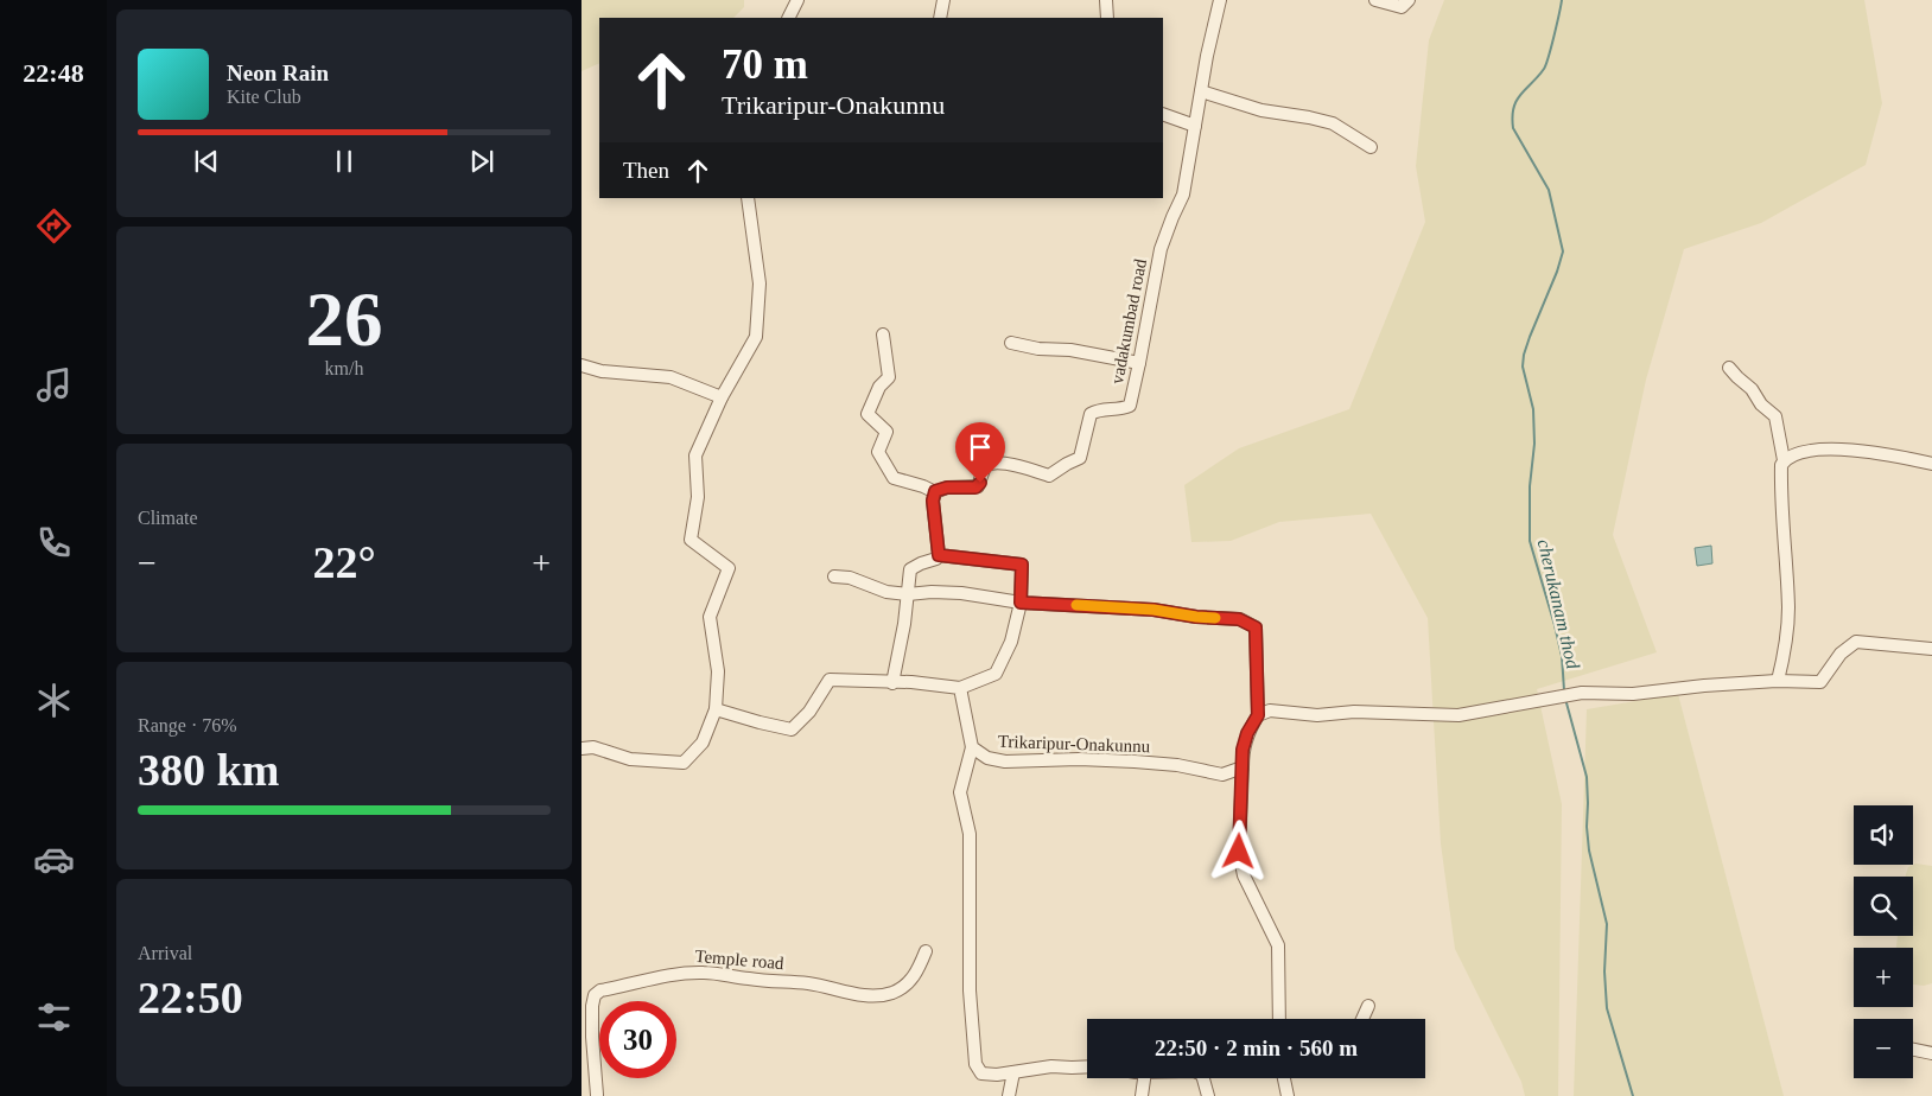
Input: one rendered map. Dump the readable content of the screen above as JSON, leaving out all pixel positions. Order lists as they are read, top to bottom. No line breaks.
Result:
{"streets":{"street":["vadakumbad road","Trikaripur-Onakunnu","Temple road"]},"water":["cherukanam thod"],"page":{"tabs":"22:48","turn":["70 m","Trikaripur-Onakunnu"],"song":["Neon Rain","Kite Club"],"then":"Then","tile":[["26","km/h"],"Climate",["Range · 76%","380 km"],["Arrival","22:50"]],"heat":["−","22°","+"],"map_buttons":["+","−"],"limit":"30","trip":"22:50 · 2 min · 560 m"}}
